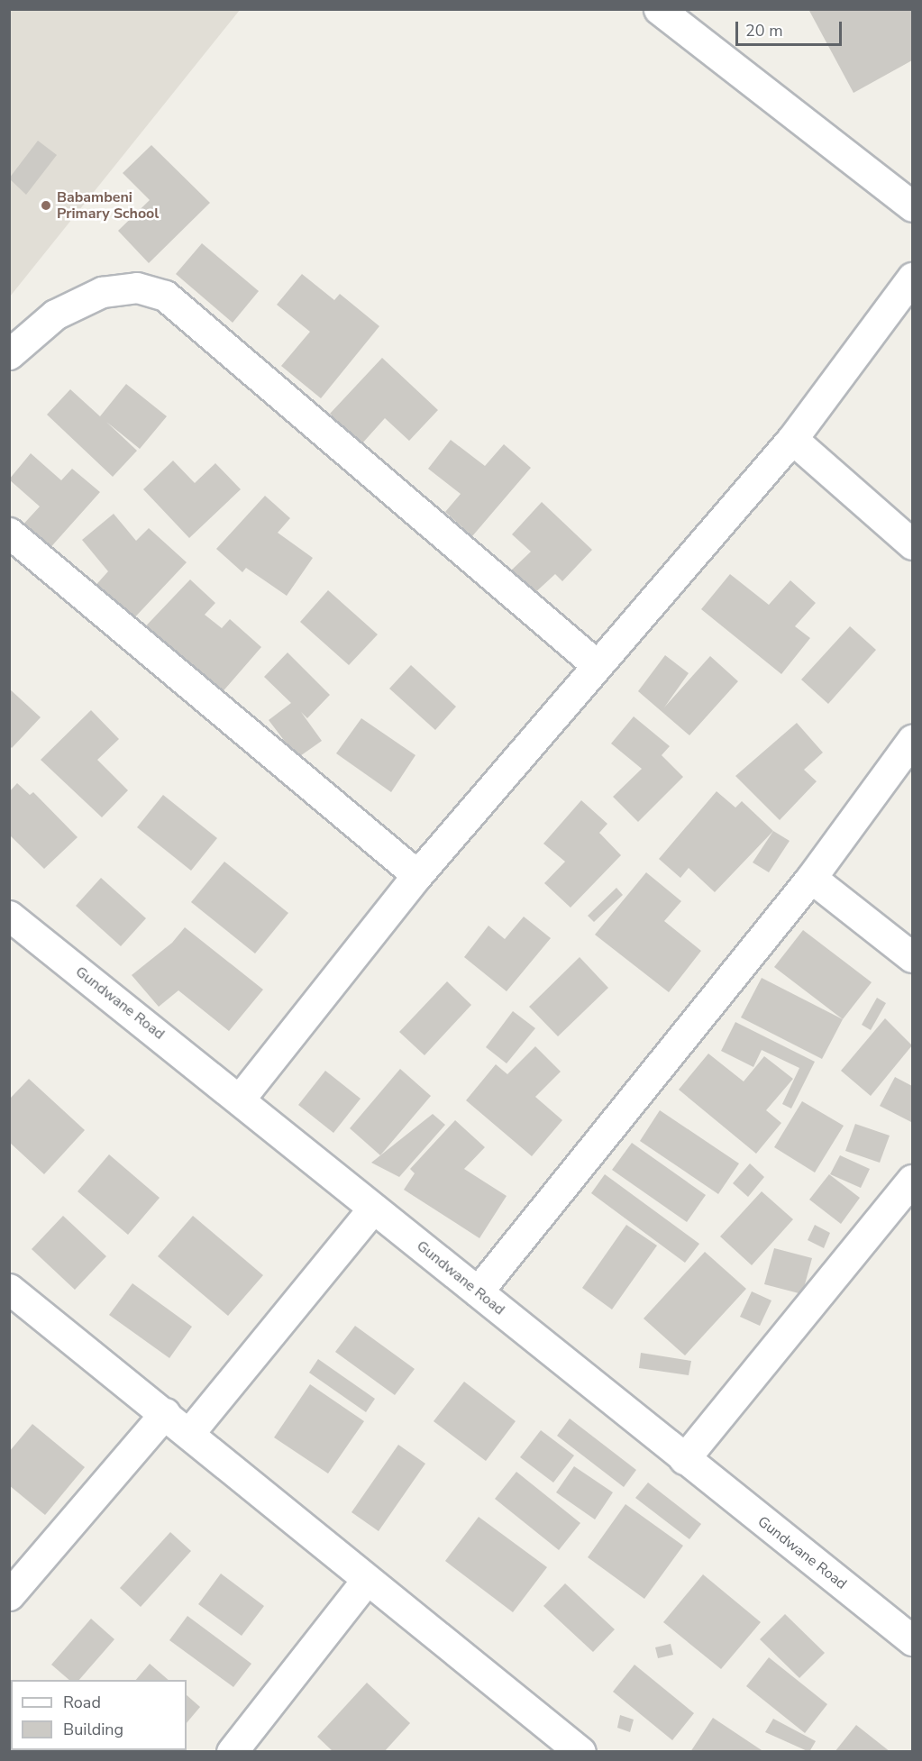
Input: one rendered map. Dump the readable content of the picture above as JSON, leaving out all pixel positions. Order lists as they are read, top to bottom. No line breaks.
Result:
{"streets":{"street":["Gundwane Road"]},"places":["Babambeni Primary School"],"legend":["Road","Building"],"scale_bar":"20 m"}
